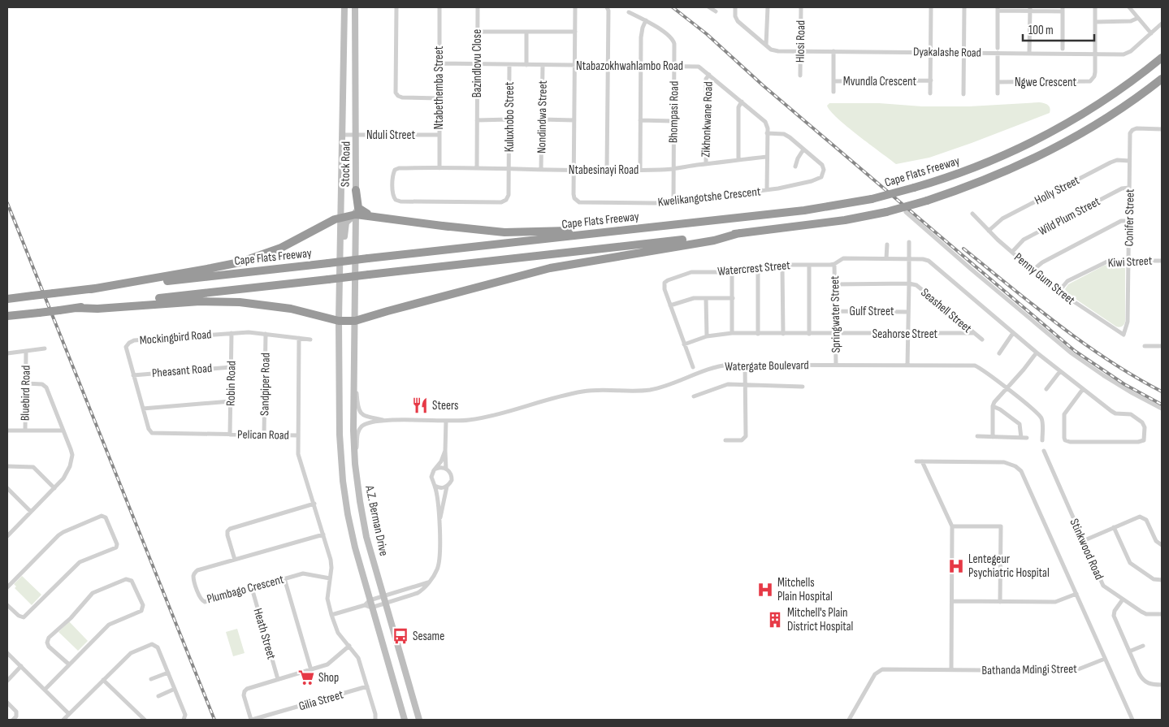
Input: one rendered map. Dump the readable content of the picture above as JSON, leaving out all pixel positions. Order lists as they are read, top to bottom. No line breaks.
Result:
{"streets":{"highway":["Cape Flats Freeway"],"main road":["Stock Road","A.Z. Berman Drive"],"street":["Hlosi Road","Dyakalashe Road","Bazindlovu Close","Ntabazokhwahlambo Road","Mvundla Crescent","Ngwe Crescent","Ntabethemba Street","Bhompasi Road","Kuluxhobo Street","Nondindwa Street","Zikhonkwane Road","Nduli Street","Ntabesinayi Road","Holly Street","Kwelikangotshe Crescent","Wild Plum Street","Conifer Street","Kiwi Street","Watercrest Street","Penny Gum Street","Seashell Street","Gulf Street","Springwater Street","Seahorse Street","Mockingbird Road","Watergate Boulevard","Pheasant Road","Robin Road","Sandpiper Road","Bluebird Road","Pelican Road","Stinkwood Road","Plumbago Crescent","Heath Street","Bathanda Mdingi Street","Gilia Street"]},"crossings":[["Hlosi Road","Dyakalashe Road"],["Dyakalashe Road","Mvundla Crescent"],["Dyakalashe Road","Ngwe Crescent"],["Bazindlovu Close","Ntabazokhwahlambo Road"],["Bazindlovu Close","Ntabesinayi Road"],["Ntabazokhwahlambo Road","Ntabethemba Street"],["Ntabazokhwahlambo Road","Bhompasi Road"],["Ntabazokhwahlambo Road","Kuluxhobo Street"],["Ntabazokhwahlambo Road","Nondindwa Street"],["Ntabazokhwahlambo Road","Zikhonkwane Road"],["Ntabazokhwahlambo Road","Ntabesinayi Road"],["Ntabazokhwahlambo Road","Kwelikangotshe Crescent"],["Ntabethemba Street","Kuluxhobo Street"],["Ntabethemba Street","Nduli Street"],["Ntabethemba Street","Ntabesinayi Road"],["Bhompasi Road","Ntabesinayi Road"],["Bhompasi Road","Kwelikangotshe Crescent"],["Kuluxhobo Street","Ntabesinayi Road"],["Nondindwa Street","Ntabesinayi Road"],["Zikhonkwane Road","Ntabesinayi Road"],["Nduli Street","Stock Road"],["Stock Road","A.Z. Berman Drive"],["Ntabesinayi Road","Kwelikangotshe Crescent"],["Holly Street","Conifer Street"],["Holly Street","Penny Gum Street"],["Wild Plum Street","Conifer Street"],["Wild Plum Street","Penny Gum Street"],["Conifer Street","Kiwi Street"],["Conifer Street","Penny Gum Street"],["Kiwi Street","Penny Gum Street"],["Watercrest Street","Springwater Street"],["Seashell Street","Seahorse Street"],["Gulf Street","Springwater Street"],["Springwater Street","Seahorse Street"],["Springwater Street","Watergate Boulevard"],["Mockingbird Road","Pheasant Road"],["Mockingbird Road","Robin Road"],["Mockingbird Road","Sandpiper Road"],["Mockingbird Road","Pelican Road"],["Watergate Boulevard","A.Z. Berman Drive"],["Pheasant Road","Robin Road"],["Robin Road","Pelican Road"],["Sandpiper Road","Pelican Road"],["Pelican Road","Plumbago Crescent"],["Pelican Road","Gilia Street"],["Plumbago Crescent","Heath Street"]],"places":{"restaurant":["Steers"],"hospital":["Lentegeur Psychiatric Hospital","Mitchells Plain Hospital"],"building":["Mitchell's Plain District Hospital"],"bus stop":["Sesame"],"supermarket":["Shop"]},"scale_bar":"100 m"}
